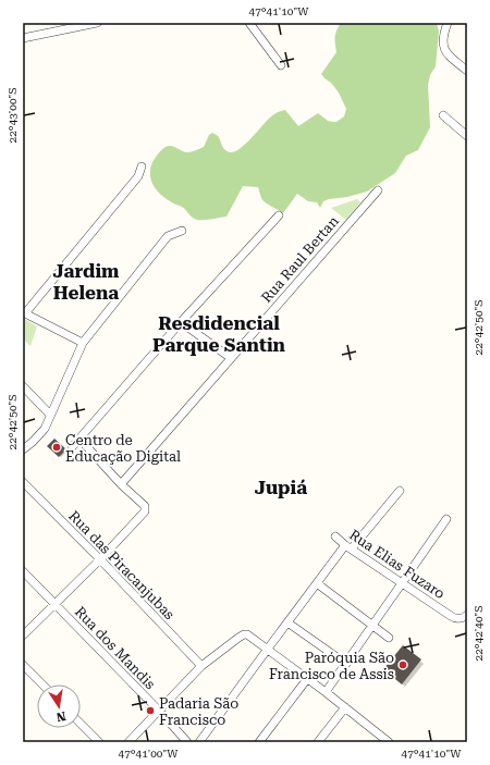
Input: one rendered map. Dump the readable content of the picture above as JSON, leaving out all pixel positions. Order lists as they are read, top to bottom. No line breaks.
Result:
{"streets":{"street":["Rua Raul Bertan","Rua Elias Fuzaro","Rua das Piracanjubas","Rua dos Mandis"]},"districts":["Jardim Helena","Resdidencial Parque Santin","Jupiá"],"places":["Centro de Educação Digital","Paróquia São Francisco de Assis","Padaria São Francisco"],"north":"bottom","coordinates":["47°41'10\"W","22°43'00\"S","22°42'50\"S","22°42'40\"S","47°41'00\"W"]}
